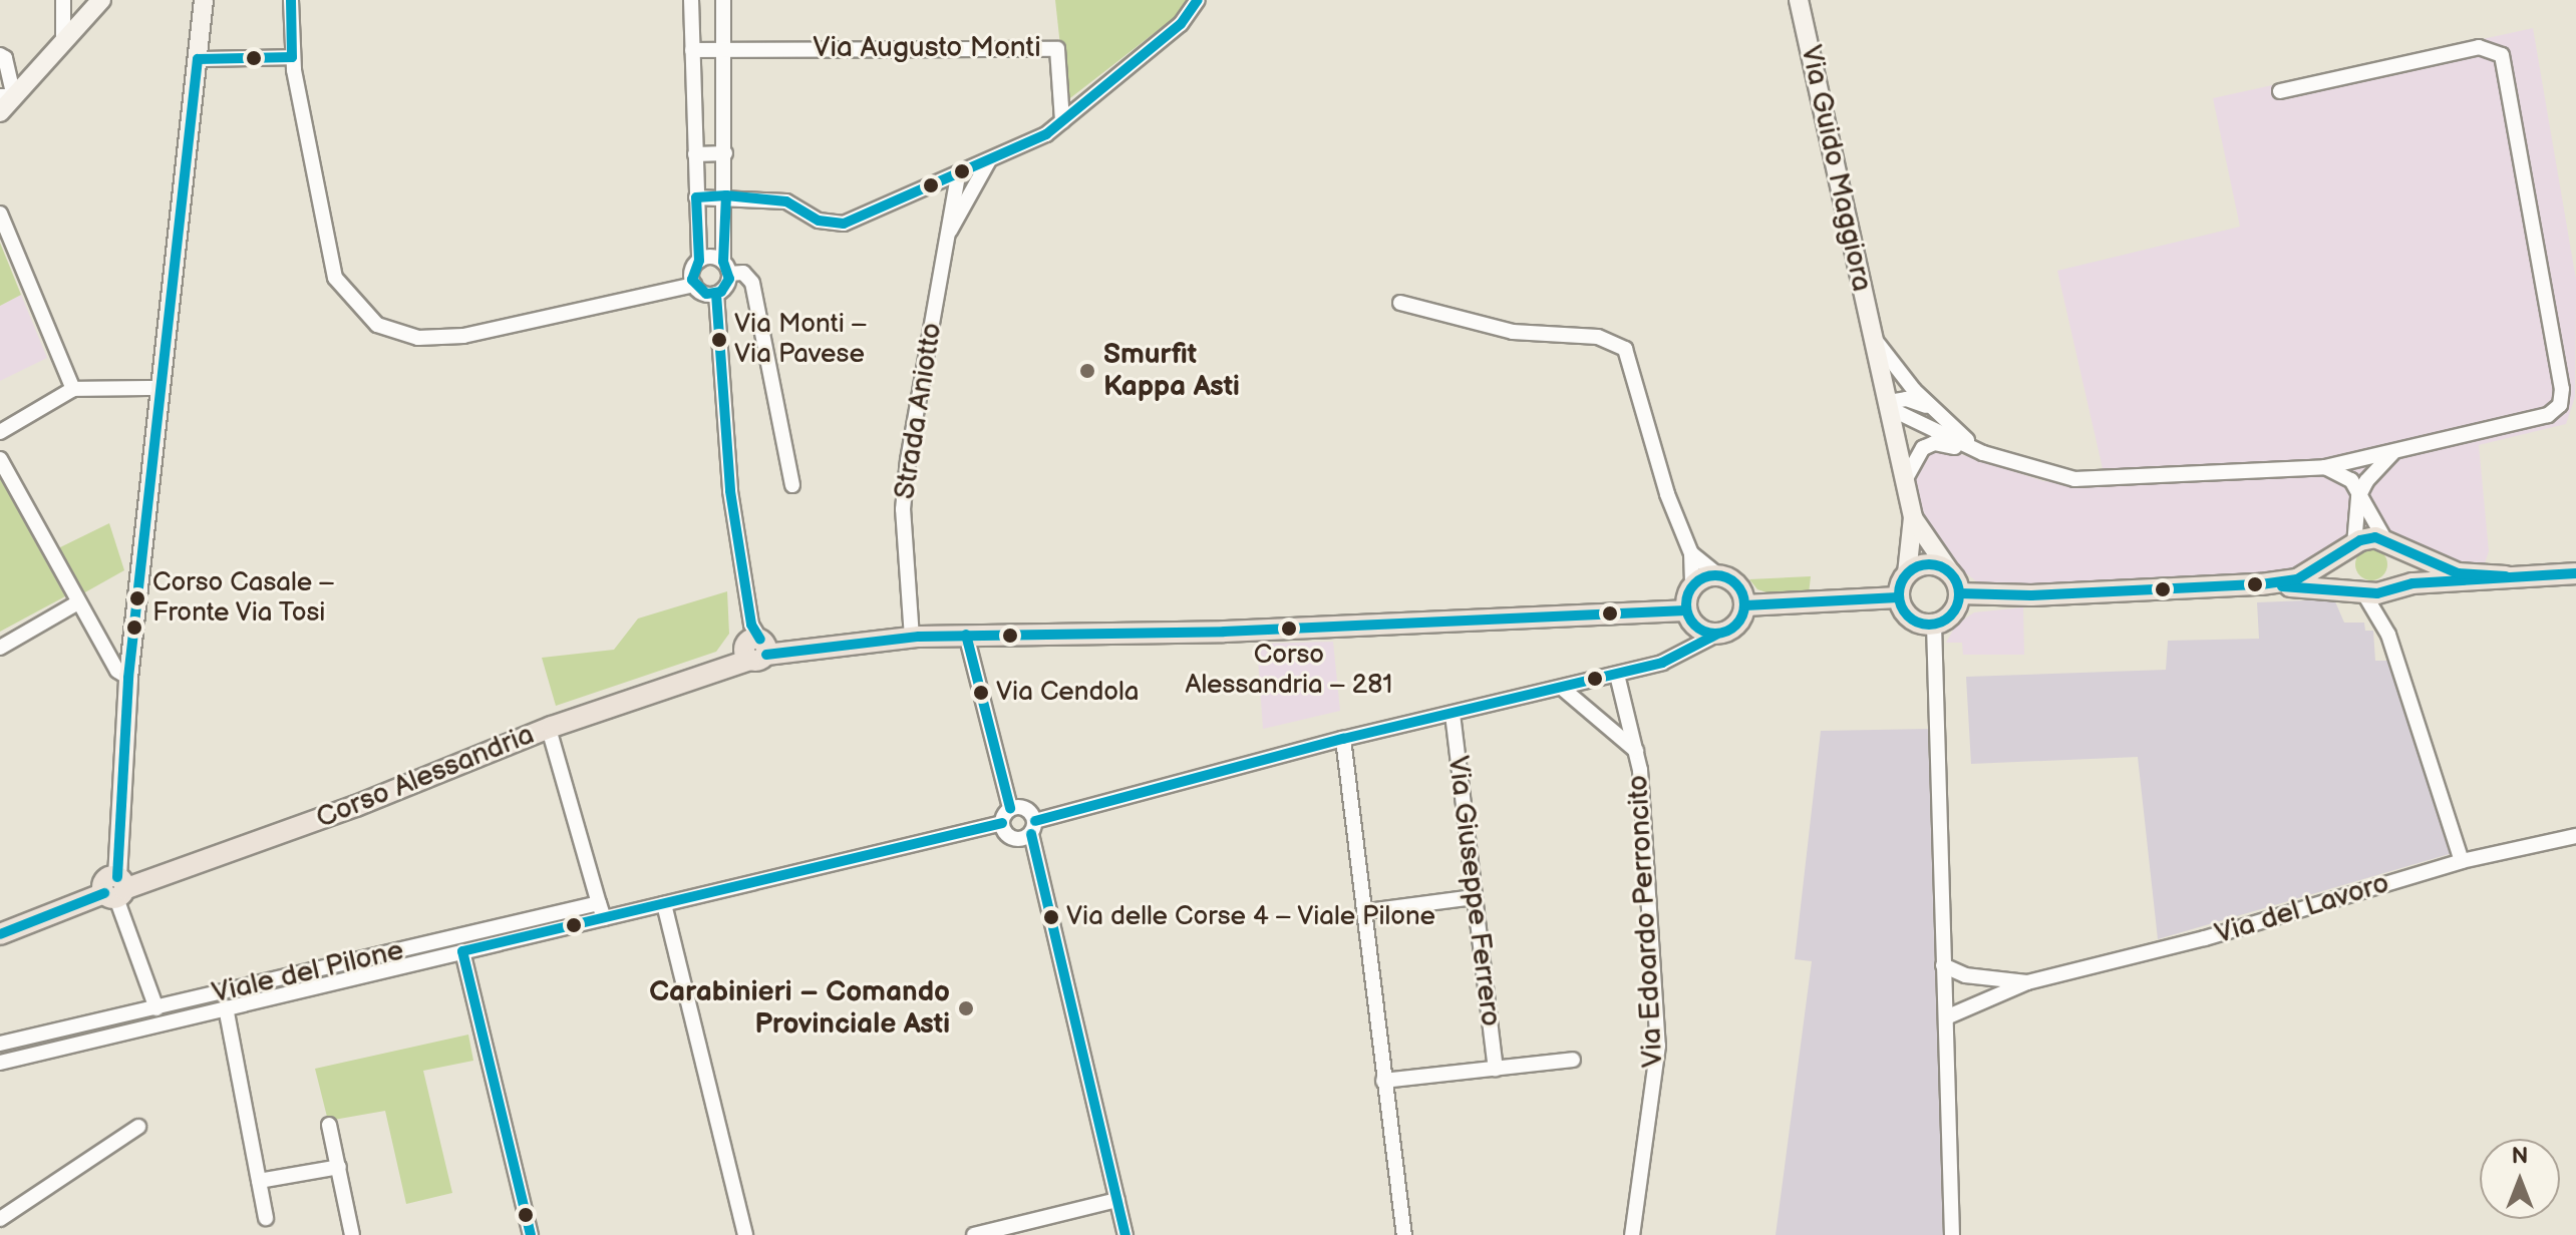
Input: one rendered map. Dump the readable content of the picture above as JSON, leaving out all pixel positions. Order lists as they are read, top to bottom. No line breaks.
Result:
{"streets":{"main road":["Corso Alessandria"],"street":["Via Augusto Monti","Via Guido Maggiora","Strada Aniotto","Via Giuseppe Ferrero","Via del Lavoro","Via Edoardo Perroncito","Viale del Pilone"]},"places":["Via Monti – Via Pavese","Smurfit Kappa Asti","Corso Casale – Fronte Via Tosi","Corso Alessandria – 281","Via Cendola","Via delle Corse 4 – Viale Pilone","Carabinieri – Comando Provinciale Asti"],"north":"top"}
